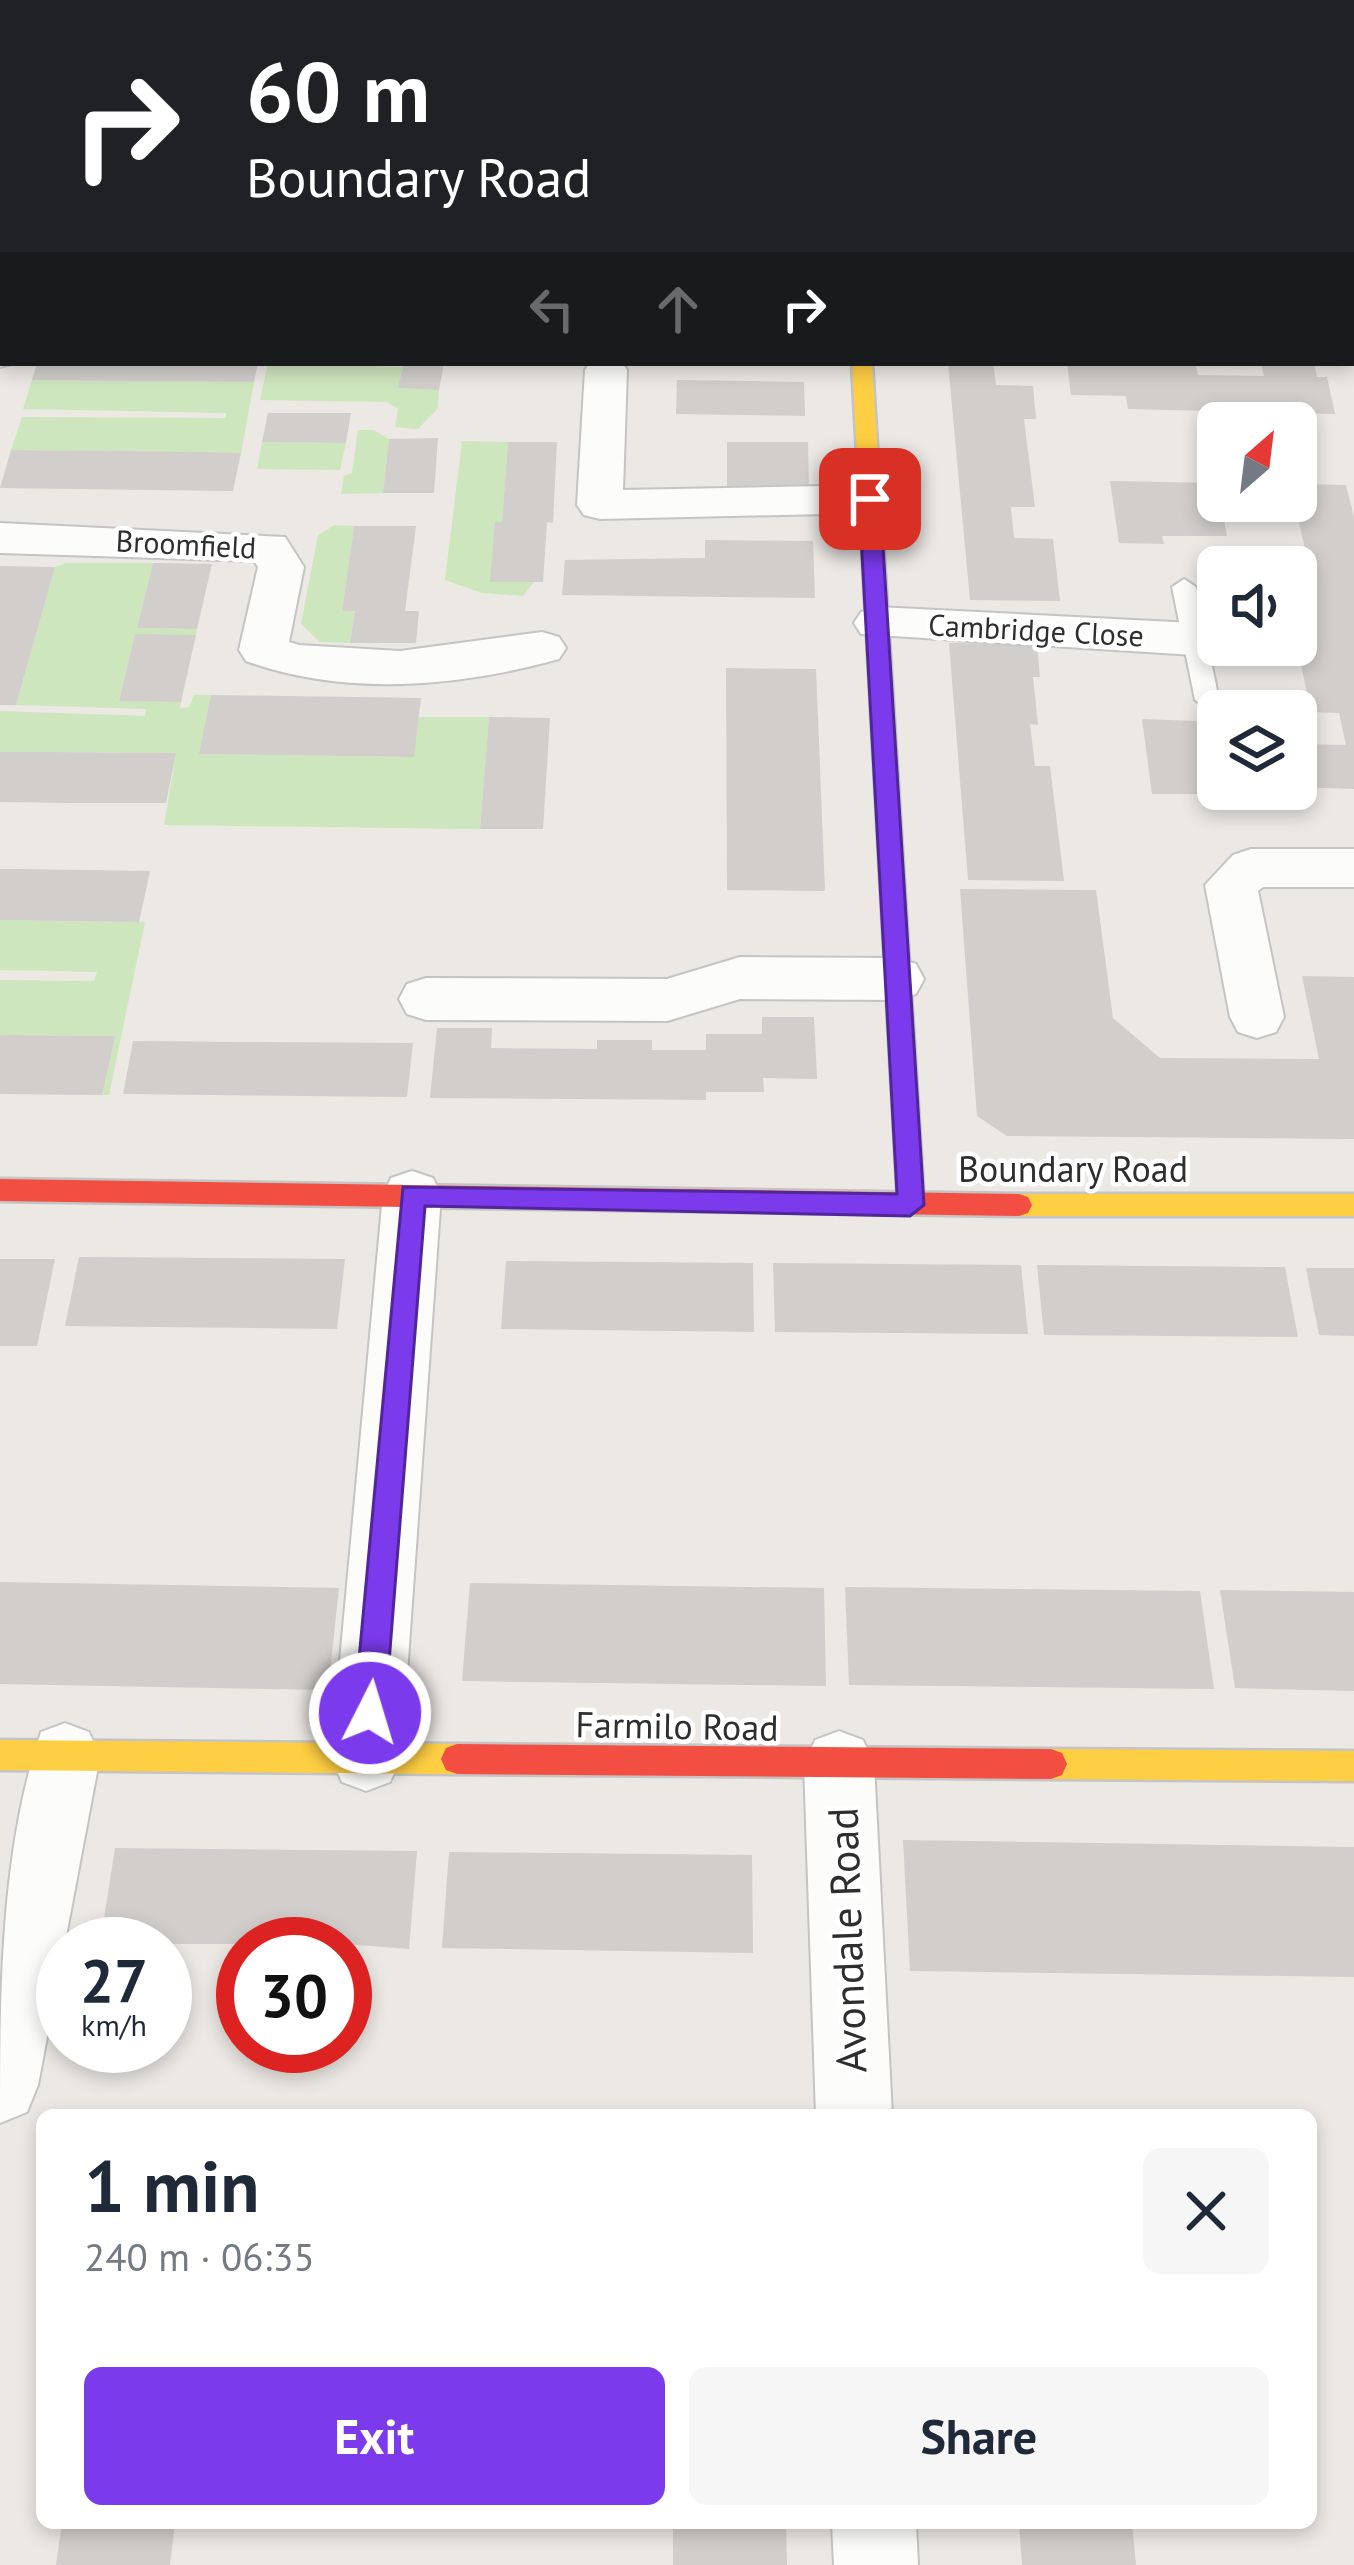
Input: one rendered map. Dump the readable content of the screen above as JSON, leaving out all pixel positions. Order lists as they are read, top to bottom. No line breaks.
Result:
{"streets":{"street":["Broomfield","Cambridge Close","Boundary Road","Farmilo Road","Avondale Road"]},"crossings":[["Farmilo Road","Avondale Road"]],"north":"top right","page":{"turn":["60 m","Boundary Road"],"speed":"27 km/h","limit":"30","heading":["1 min","240 m · 06:35"],"buttons":["Exit","Share"]}}
